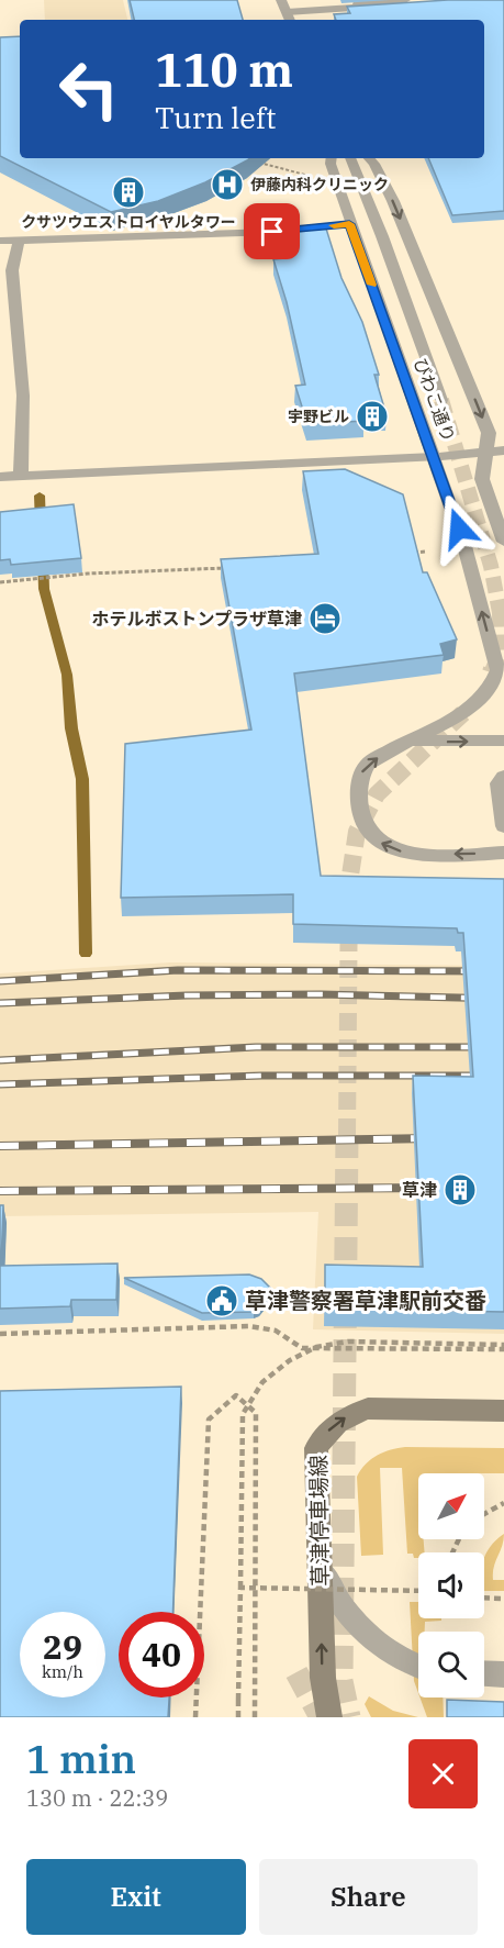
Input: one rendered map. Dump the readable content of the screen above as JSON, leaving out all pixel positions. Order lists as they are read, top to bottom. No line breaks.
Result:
{"streets":{"main road":["草津停車場線"],"street":["びわこ通り"]},"places":{"hospital":["伊藤内科クリニック"],"building":["クサツウエストロイヤルタワー","宇野ビル","草津"],"hotel":["ホテルボストンプラザ草津"],"public building":["草津警察署草津駅前交番"]},"north":"top right","page":{"turn":["110 m","Turn left"],"speed":"29 km/h","limit":"40","heading":["1 min","130 m · 22:39"],"buttons":["Exit","Share"]}}
